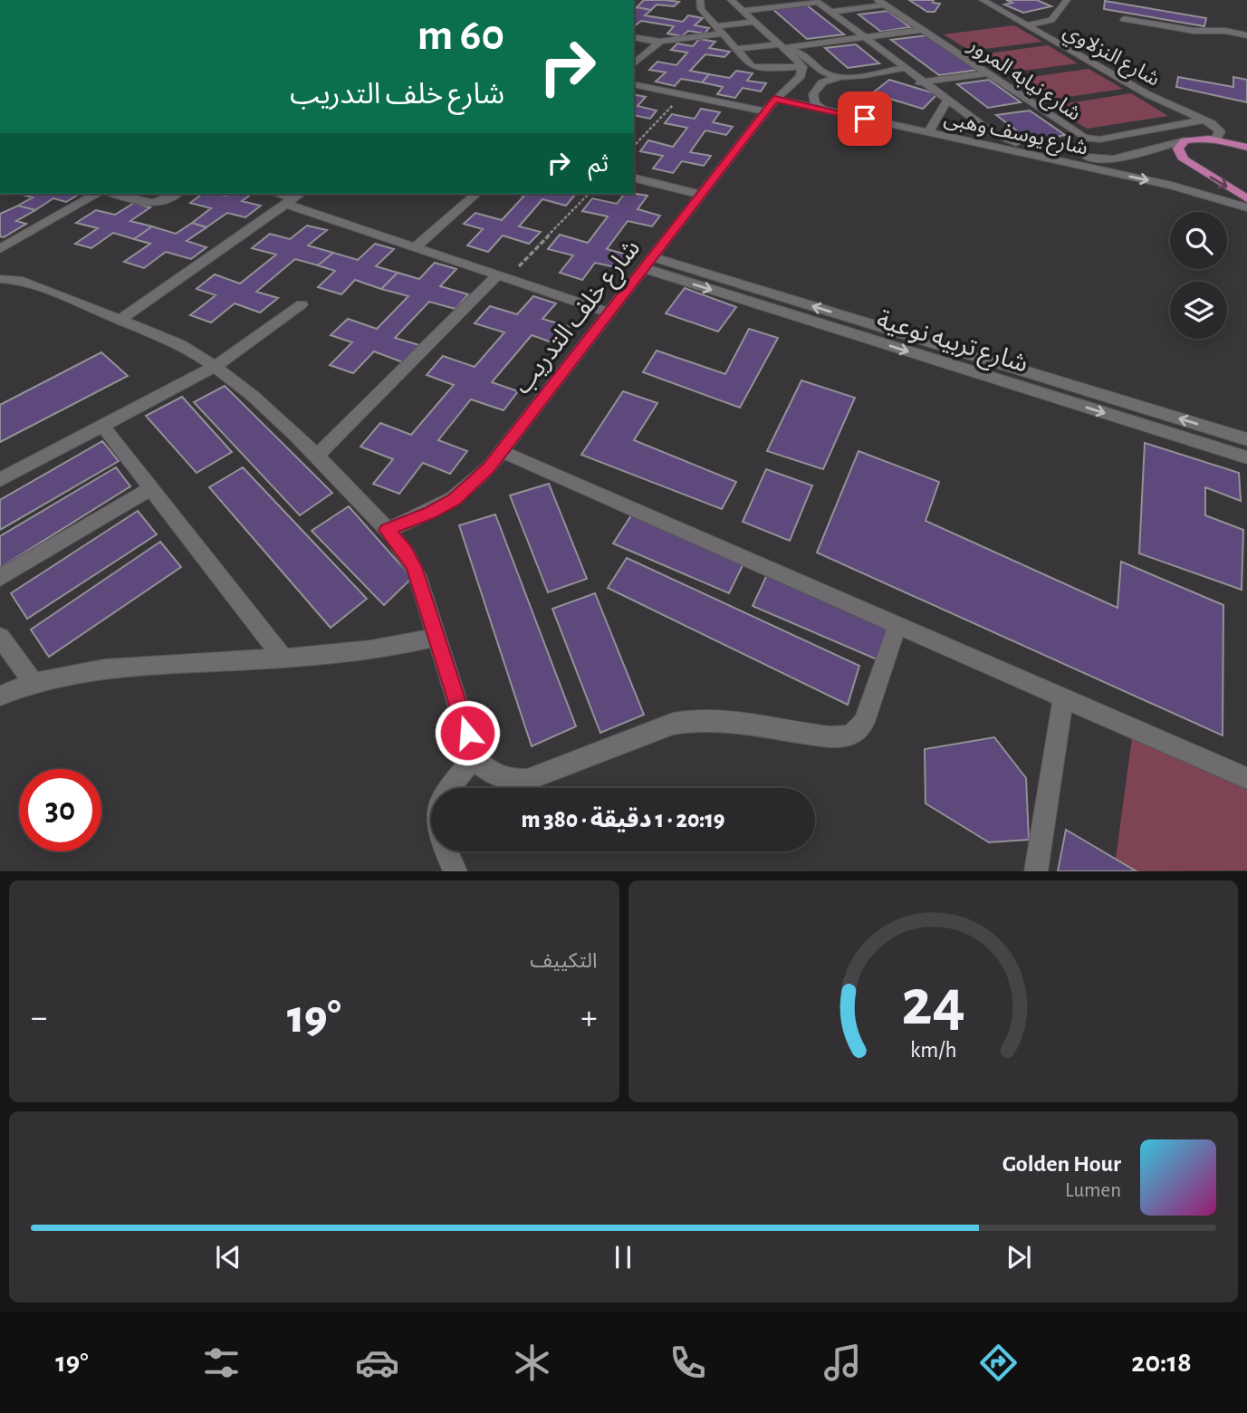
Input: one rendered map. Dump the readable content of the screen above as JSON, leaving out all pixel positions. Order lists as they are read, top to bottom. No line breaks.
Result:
{"streets":{"street":["شارع النزلاوي","شارع نيابه المرور","شارع يوسف وهبى","شارع خلف التدريب","شارع تربيه نوعية"]},"crossings":[["شارع النزلاوي","شارع نيابه المرور"],["شارع يوسف وهبى","شارع خلف التدريب"],["شارع خلف التدريب","شارع تربيه نوعية"]],"page":{"turn":["60 m","شارع خلف التدريب"],"then":"ثم","limit":"30","trip":"20:19 · 1 دقيقة · 380 m","tile":"التكييف","heat":["−","19°","+"],"song":["Golden Hour","Lumen"],"tabs":["20:18","19°"],"gauge":["24","km/h"]}}
